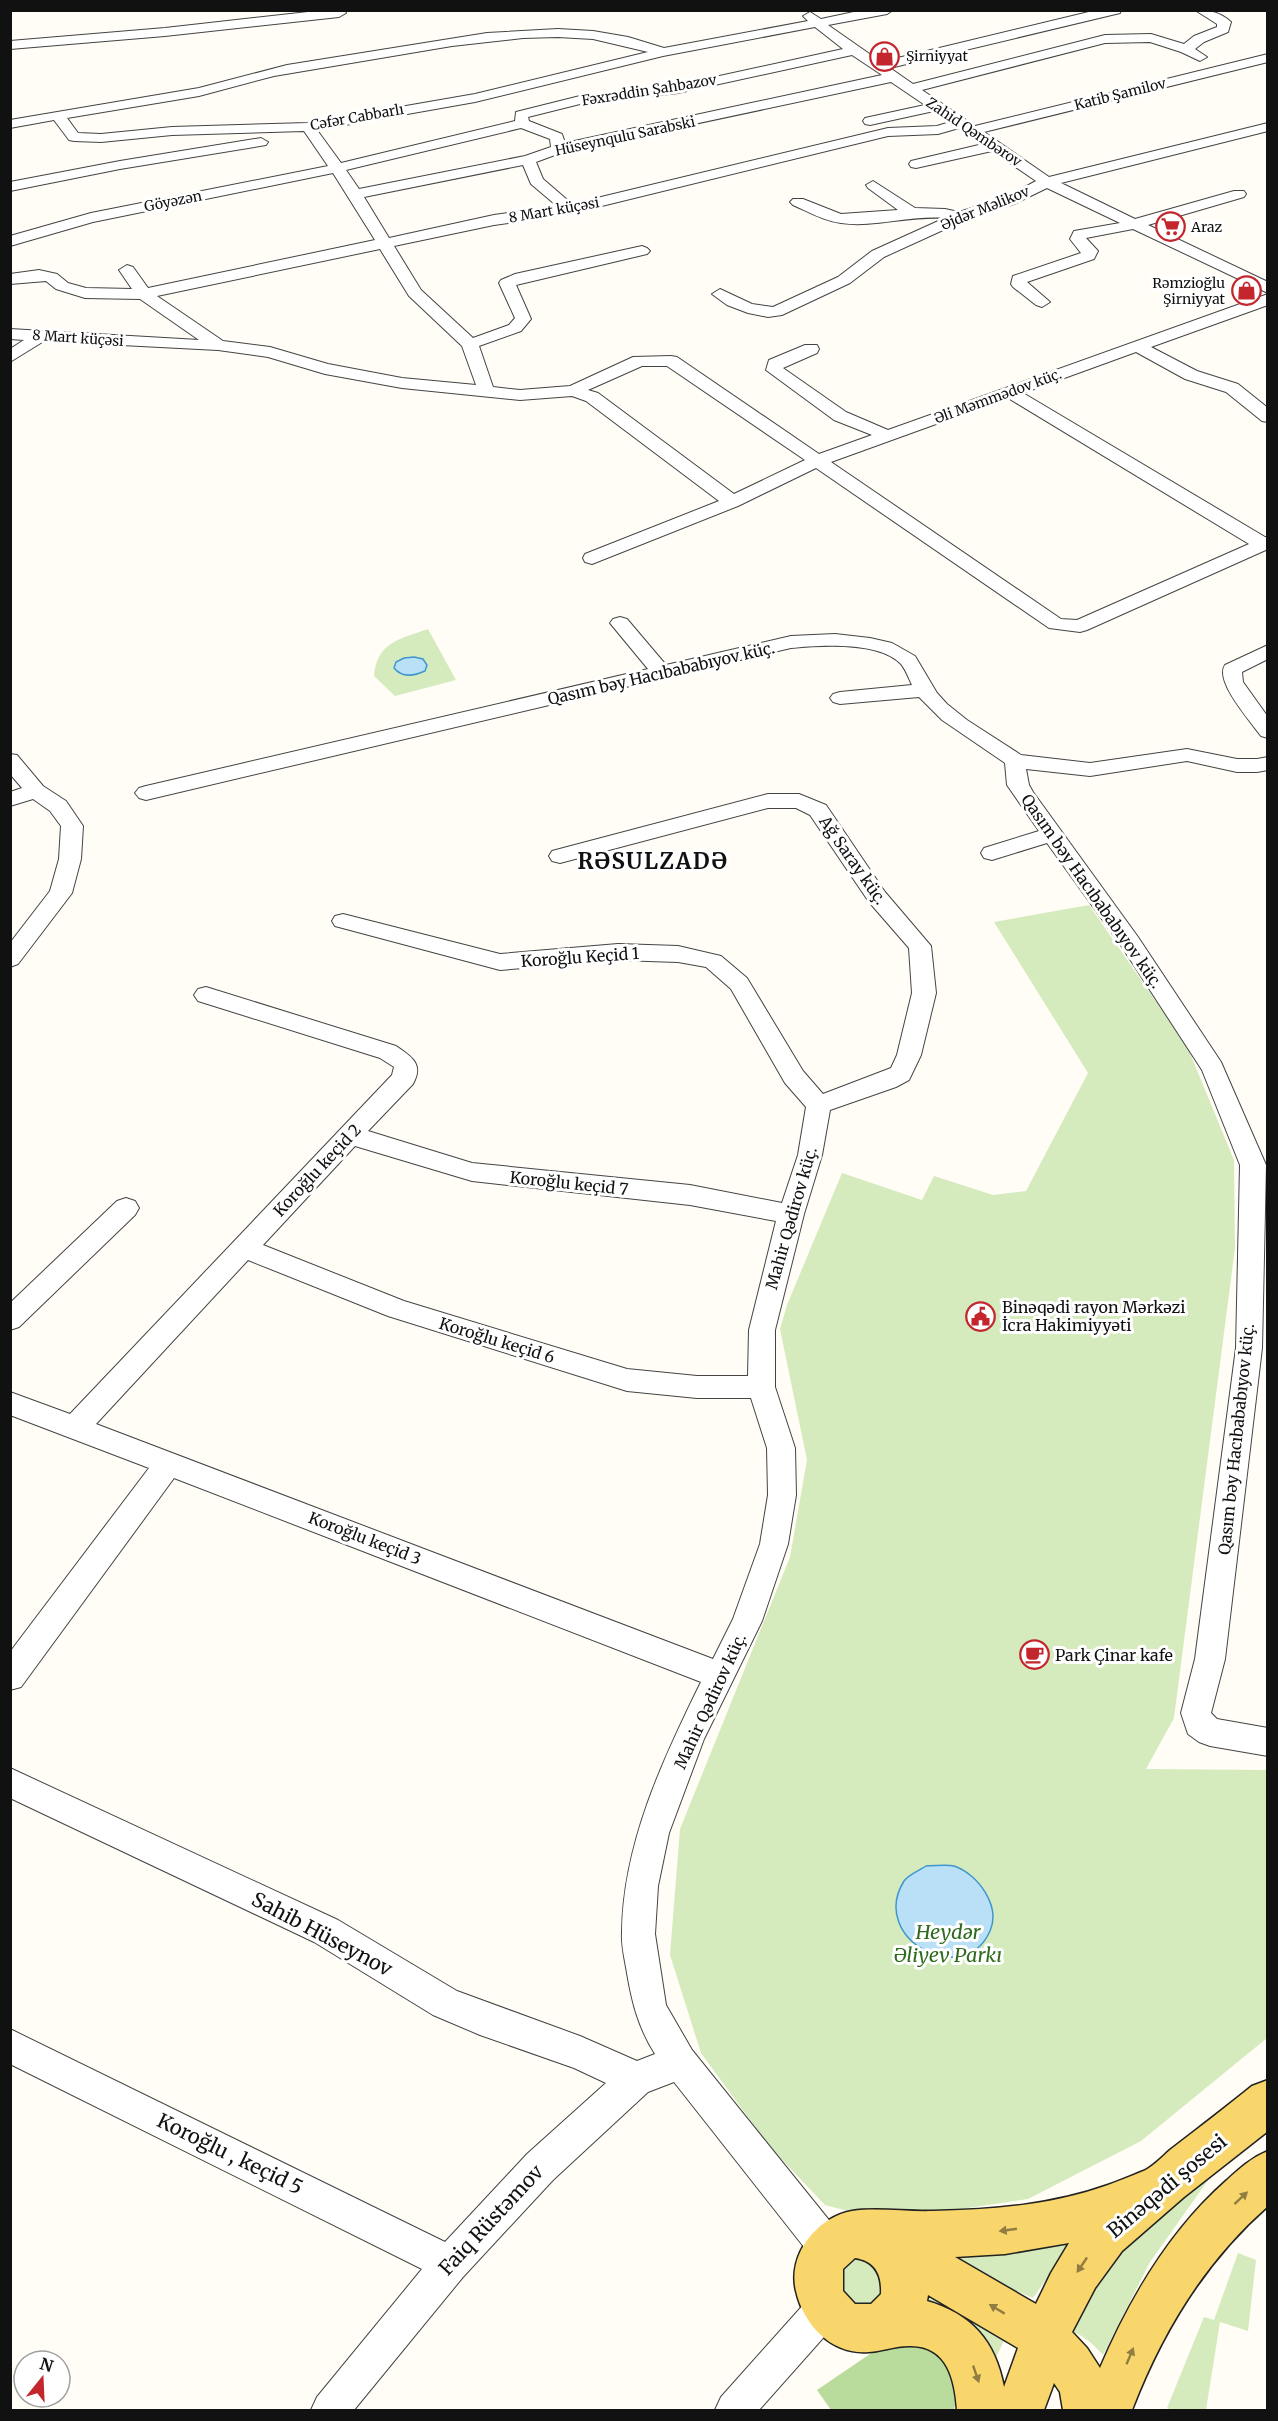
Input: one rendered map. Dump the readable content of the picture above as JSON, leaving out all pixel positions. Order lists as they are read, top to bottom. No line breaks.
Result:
{"streets":{"main road":["Binəqədi şosesi"],"street":["Fəxrəddin Şahbazov","Katib Şamilov","Cəfər Cabbarlı","Zahid Qəmbərov","Hüseynqulu Sarabski","Göyəzən","Əjdər Məlikov","8 Mart küçəsi","Əli Məmmədov küç.","Qasım bəy Hacıbababıyov küç.","Ağ Saray küç.","Koroğlu Keçid 1","Koroğlu keçid 2","Koroğlu keçid 7","Mahir Qədirov küç.","Koroğlu keçid 6","Koroğlu keçid 3","Sahib Hüseynov","Koroğlu , keçid 5","Faiq Rüstəmov"]},"crossings":[["Fəxrəddin Şahbazov","Zahid Qəmbərov"],["Fəxrəddin Şahbazov","Göyəzən"],["Katib Şamilov","Zahid Qəmbərov"],["Katib Şamilov","8 Mart küçəsi"],["Cəfər Cabbarlı","Zahid Qəmbərov"],["Zahid Qəmbərov","Hüseynqulu Sarabski"],["Zahid Qəmbərov","Əjdər Məlikov"],["Zahid Qəmbərov","8 Mart küçəsi"],["8 Mart küçəsi","Əli Məmmədov küç."],["Ağ Saray küç.","Koroğlu Keçid 1"],["Ağ Saray küç.","Mahir Qədirov küç."],["Koroğlu Keçid 1","Mahir Qədirov küç."],["Koroğlu keçid 2","Koroğlu keçid 7"],["Koroğlu keçid 2","Koroğlu keçid 6"],["Koroğlu keçid 2","Koroğlu keçid 3"],["Koroğlu keçid 7","Mahir Qədirov küç."],["Mahir Qədirov küç.","Koroğlu keçid 6"],["Mahir Qədirov küç.","Koroğlu keçid 3"],["Mahir Qədirov küç.","Faiq Rüstəmov"],["Sahib Hüseynov","Faiq Rüstəmov"],["Koroğlu , keçid 5","Faiq Rüstəmov"]],"districts":["RƏSULZADƏ"],"parks":["Heydər Əliyev Parkı"],"places":{"shop":["Şirniyyat","Rəmzioğlu Şirniyyat"],"supermarket":["Araz"],"public building":["Binəqədi rayon Mərkəzi İcra Hakimiyyəti"],"cafe":["Park Çinar kafe"]},"north":"top"}
